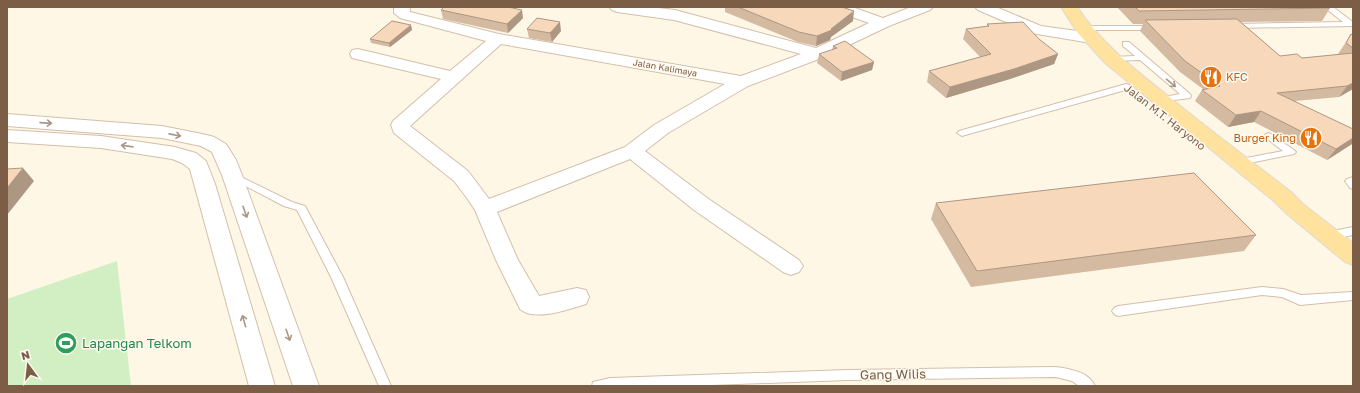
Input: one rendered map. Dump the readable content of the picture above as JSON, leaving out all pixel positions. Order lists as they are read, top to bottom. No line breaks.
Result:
{"streets":{"main road":["Jalan M.T. Haryono"],"street":["Jalan Kalimaya"],"lane":["Gang Wilis"]},"places":{"restaurant":["KFC","Burger King"],"sports":["Lapangan Telkom"]},"north":"top"}
